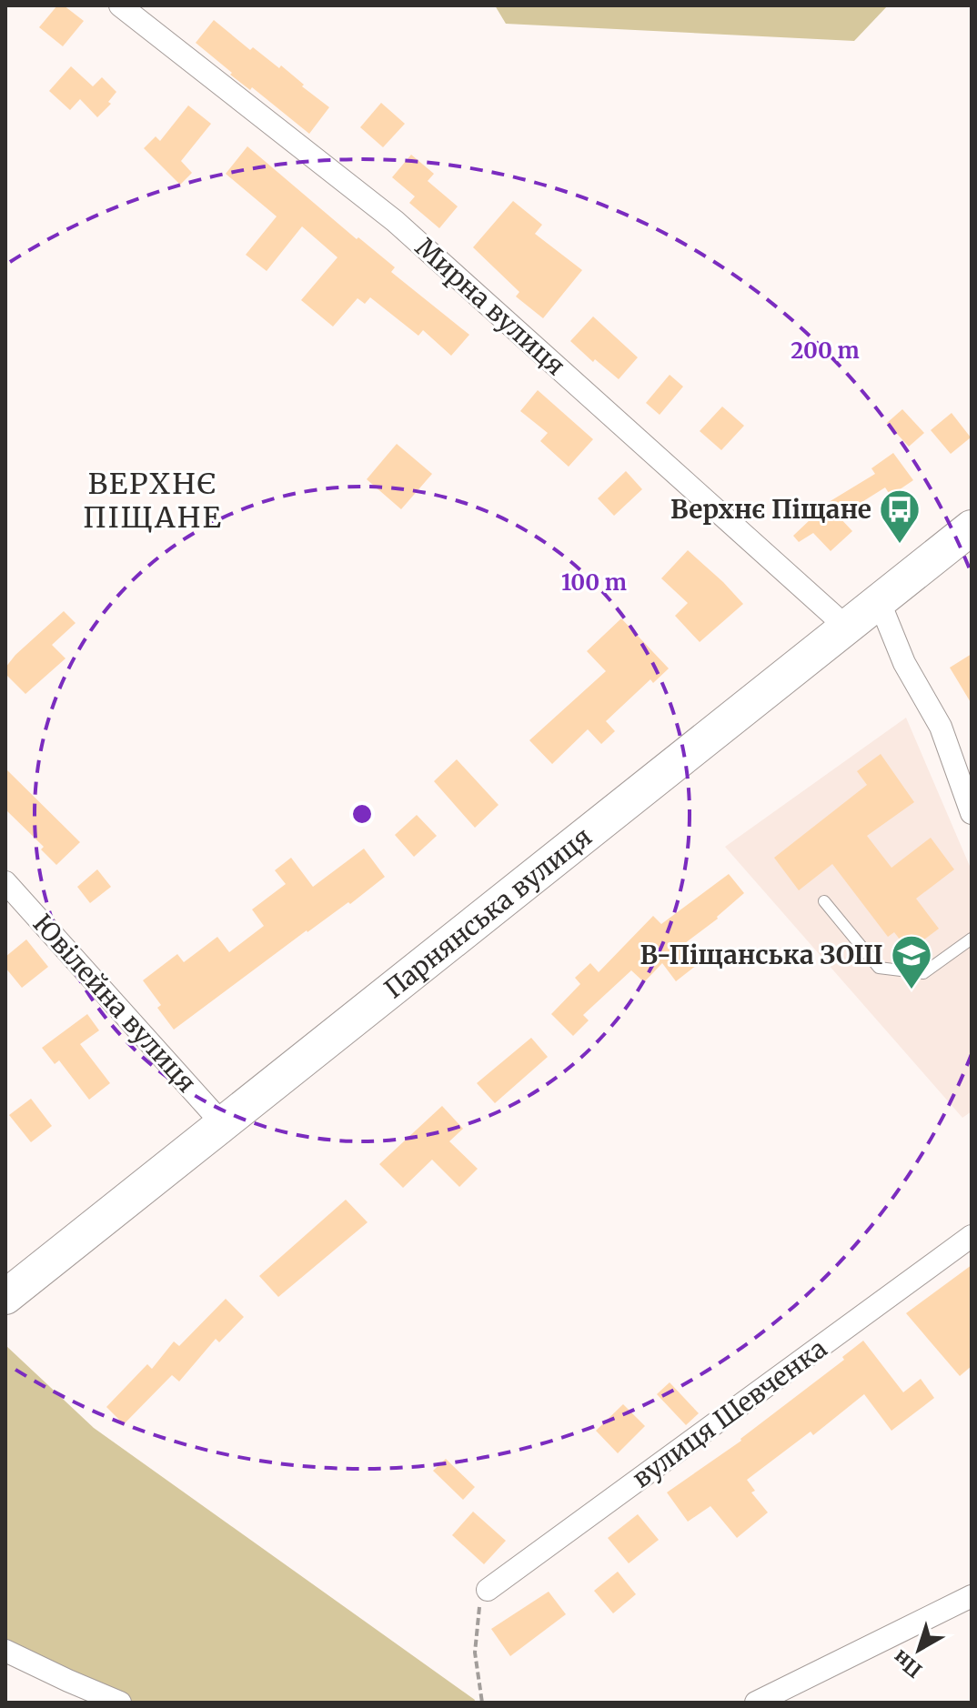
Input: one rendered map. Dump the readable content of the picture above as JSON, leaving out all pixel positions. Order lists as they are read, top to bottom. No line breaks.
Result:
{"streets":{"main road":["Парнянська вулиця"],"street":["Мирна вулиця","Ювілейна вулиця","вулиця Шевченка"]},"crossings":[["Мирна вулиця","Парнянська вулиця"],["Парнянська вулиця","Ювілейна вулиця"]],"districts":["ВЕРХНЄ ПІЩАНЕ"],"places":{"bus stop":["Верхнє Піщане"],"school or university":["В-Піщанська ЗОШ"]},"north":"bottom left","rings":["200 m","100 m"]}
